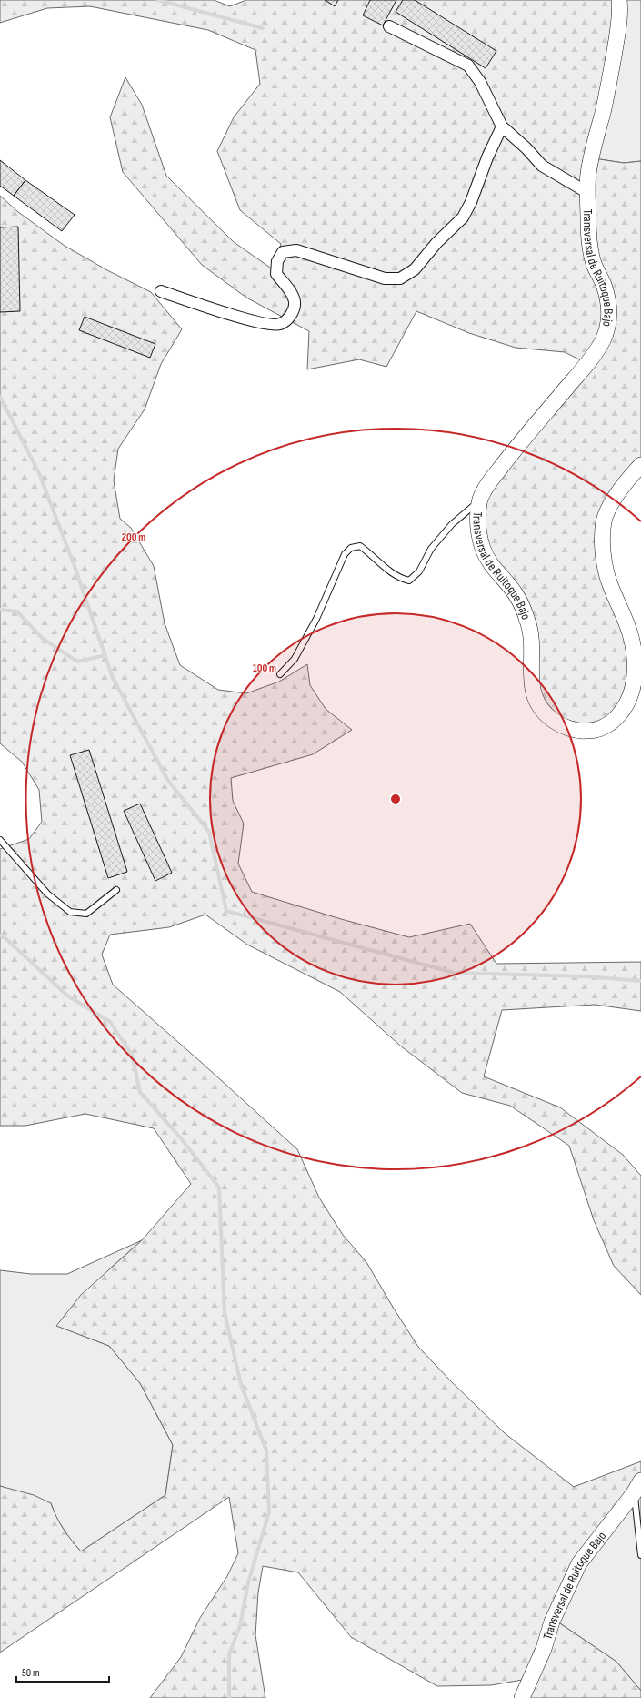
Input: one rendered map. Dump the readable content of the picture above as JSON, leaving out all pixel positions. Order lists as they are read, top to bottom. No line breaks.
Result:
{"streets":{"street":["Transversal de Ruitoque Bajo"]},"scale_bar":"50 m","rings":["200 m","100 m"]}
